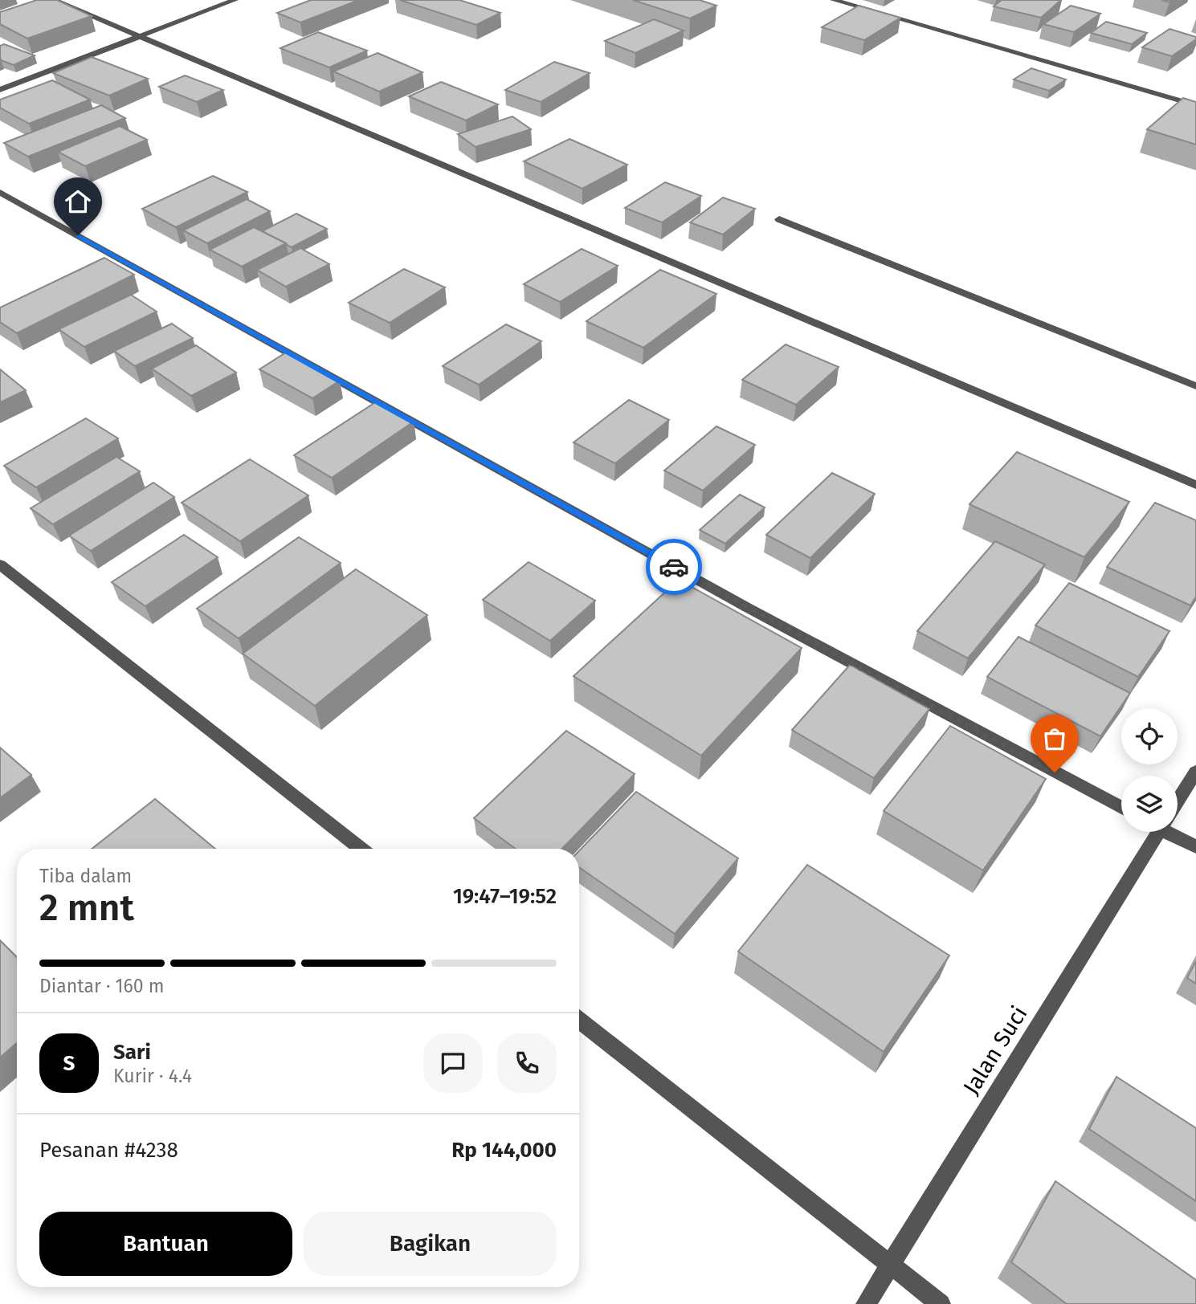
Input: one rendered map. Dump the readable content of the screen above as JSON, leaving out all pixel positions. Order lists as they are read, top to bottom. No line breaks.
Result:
{"streets":{"street":["Jalan Suci"]},"page":{"heading":["2 mnt","Tiba dalam","19:47–19:52"],"panel":["Sari","Kurir · 4.4","Pesanan #4238","Rp 144,000"],"bar":"Diantar · 160 m","round":"S","buttons":["Bantuan","Bagikan"]}}
